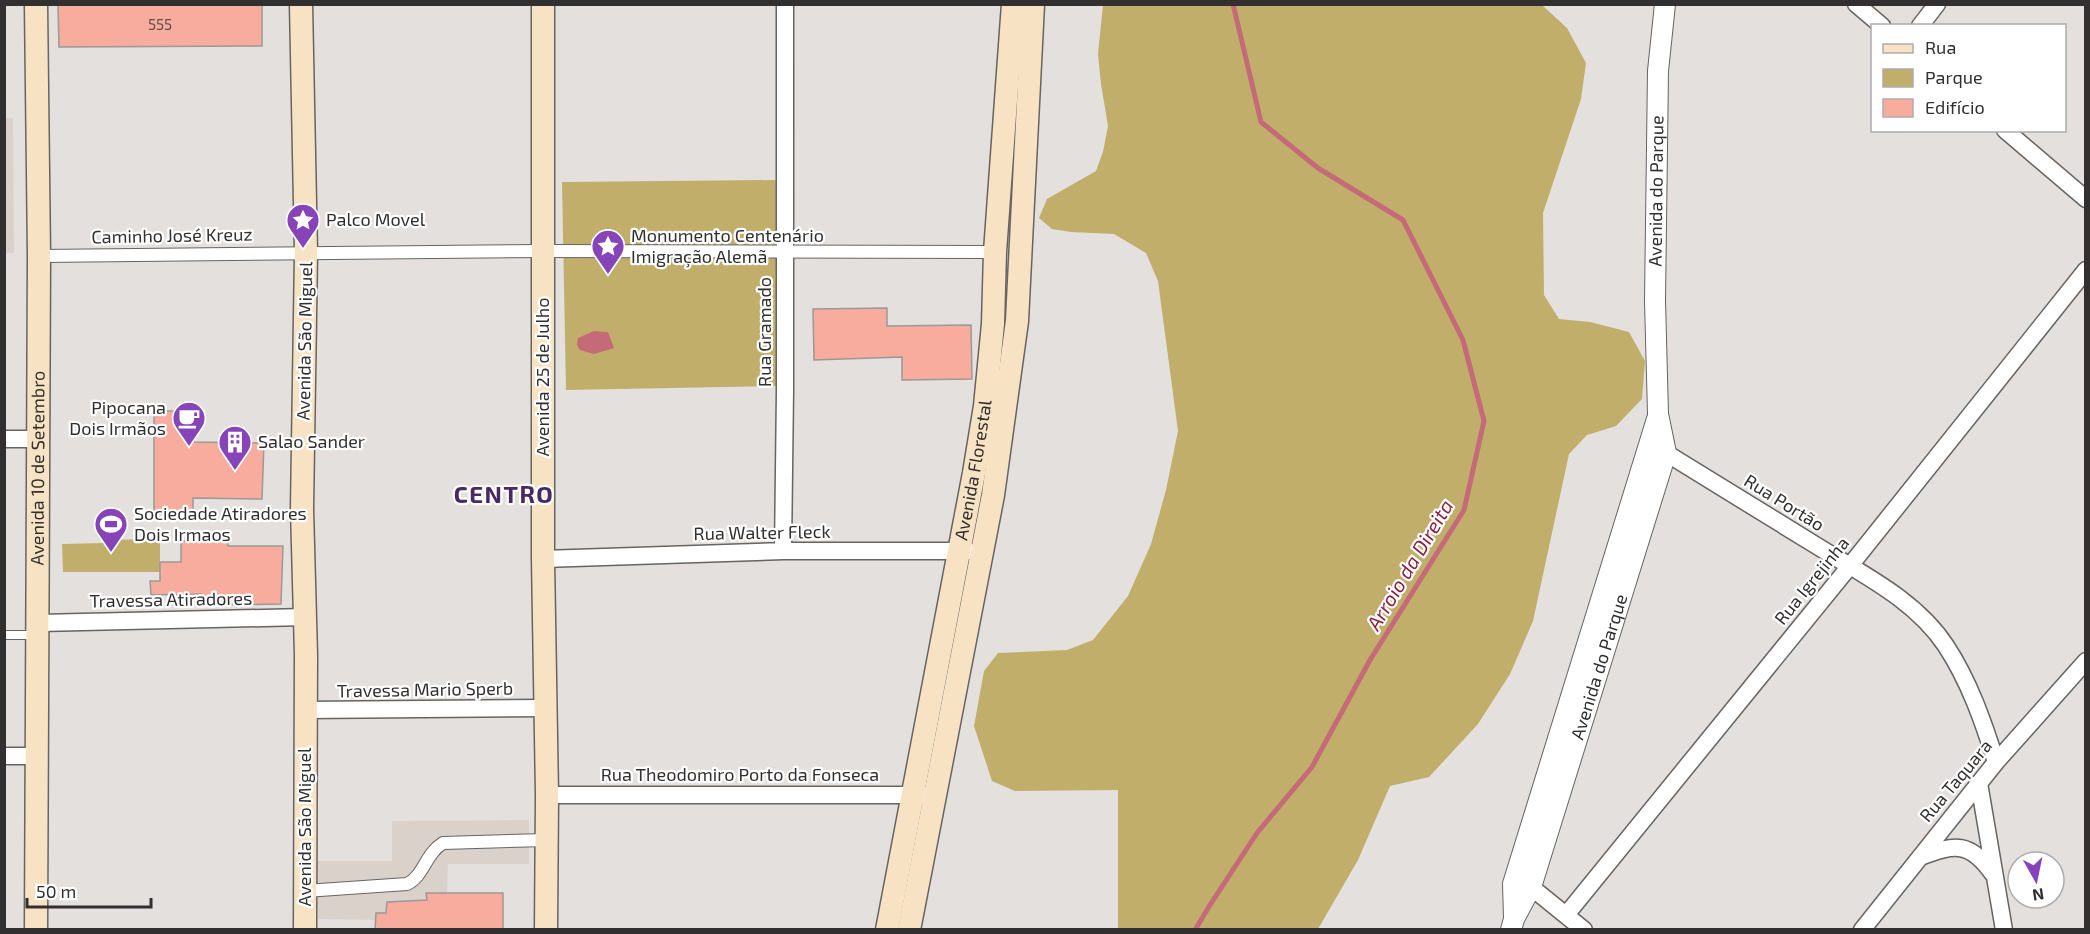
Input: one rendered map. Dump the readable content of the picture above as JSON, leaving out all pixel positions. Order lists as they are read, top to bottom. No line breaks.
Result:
{"streets":{"main road":["Avenida São Miguel","Avenida 25 de Julho","Avenida 10 de Setembro","Avenida Florestal"],"street":["Avenida do Parque","Caminho José Kreuz","Rua Gramado","Rua Portão","Rua Walter Fleck","Rua Igrejinha","Travessa Atiradores","Travessa Mario Sperb","Rua Theodomiro Porto da Fonseca","Rua Taquara"]},"crossings":[["Avenida do Parque","Rua Portão"],["Caminho José Kreuz","Rua Gramado"],["Caminho José Kreuz","Avenida São Miguel"],["Caminho José Kreuz","Avenida 25 de Julho"],["Caminho José Kreuz","Avenida 10 de Setembro"],["Caminho José Kreuz","Avenida Florestal"],["Rua Gramado","Rua Walter Fleck"],["Avenida São Miguel","Travessa Atiradores"],["Avenida São Miguel","Travessa Mario Sperb"],["Avenida 25 de Julho","Rua Walter Fleck"],["Avenida 25 de Julho","Travessa Mario Sperb"],["Avenida 25 de Julho","Rua Theodomiro Porto da Fonseca"],["Avenida 10 de Setembro","Travessa Atiradores"],["Avenida Florestal","Rua Walter Fleck"],["Avenida Florestal","Rua Theodomiro Porto da Fonseca"],["Rua Portão","Rua Igrejinha"],["Rua Portão","Rua Taquara"]],"districts":["CENTRO"],"water":["Arroio da Direita"],"places":{"place":["Palco Movel","Monumento Centenário Imigração Alemã"],"cafe":["Pipocana Dois Irmãos"],"building":["Salao Sander"],"sports":["Sociedade Atiradores Dois Irmaos"]},"house_numbers":["555"],"legend":["Rua","Parque","Edifício"],"scale_bar":"50 m","north":"bottom"}
